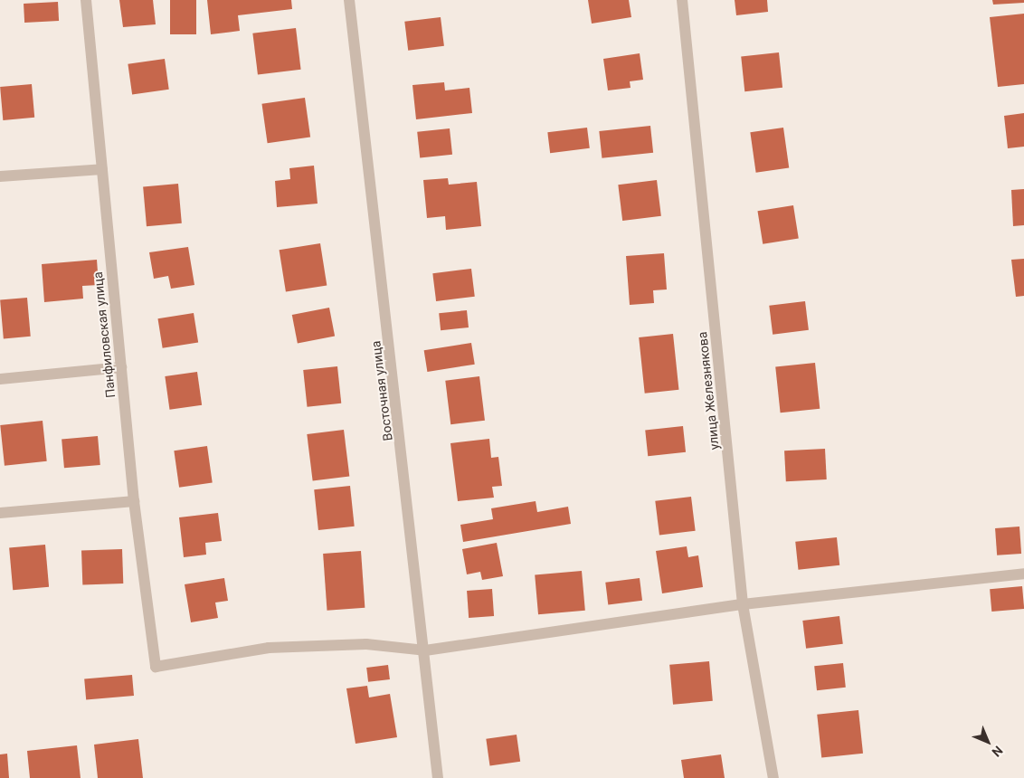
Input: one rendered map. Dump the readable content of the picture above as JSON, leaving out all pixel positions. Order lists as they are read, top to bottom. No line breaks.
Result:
{"streets":{"street":["Панфиловская улица","Восточная улица","улица Железнякова"]},"crossings":[["Панфиловская улица","Восточная улица"]],"north":"bottom right"}
